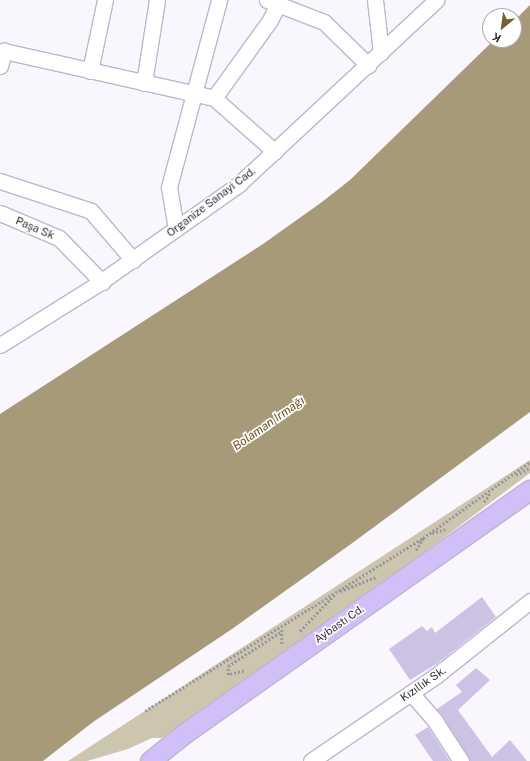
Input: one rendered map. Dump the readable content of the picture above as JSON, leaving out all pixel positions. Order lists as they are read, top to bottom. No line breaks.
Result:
{"streets":{"main road":["Aybastı Cd."],"street":["Organize Sanayi Cad.","Paşa Sk","Kızıllık Sk."]},"crossings":[["Organize Sanayi Cad.","Paşa Sk"]],"water":["Bolaman Irmağı"],"north":"bottom left"}
